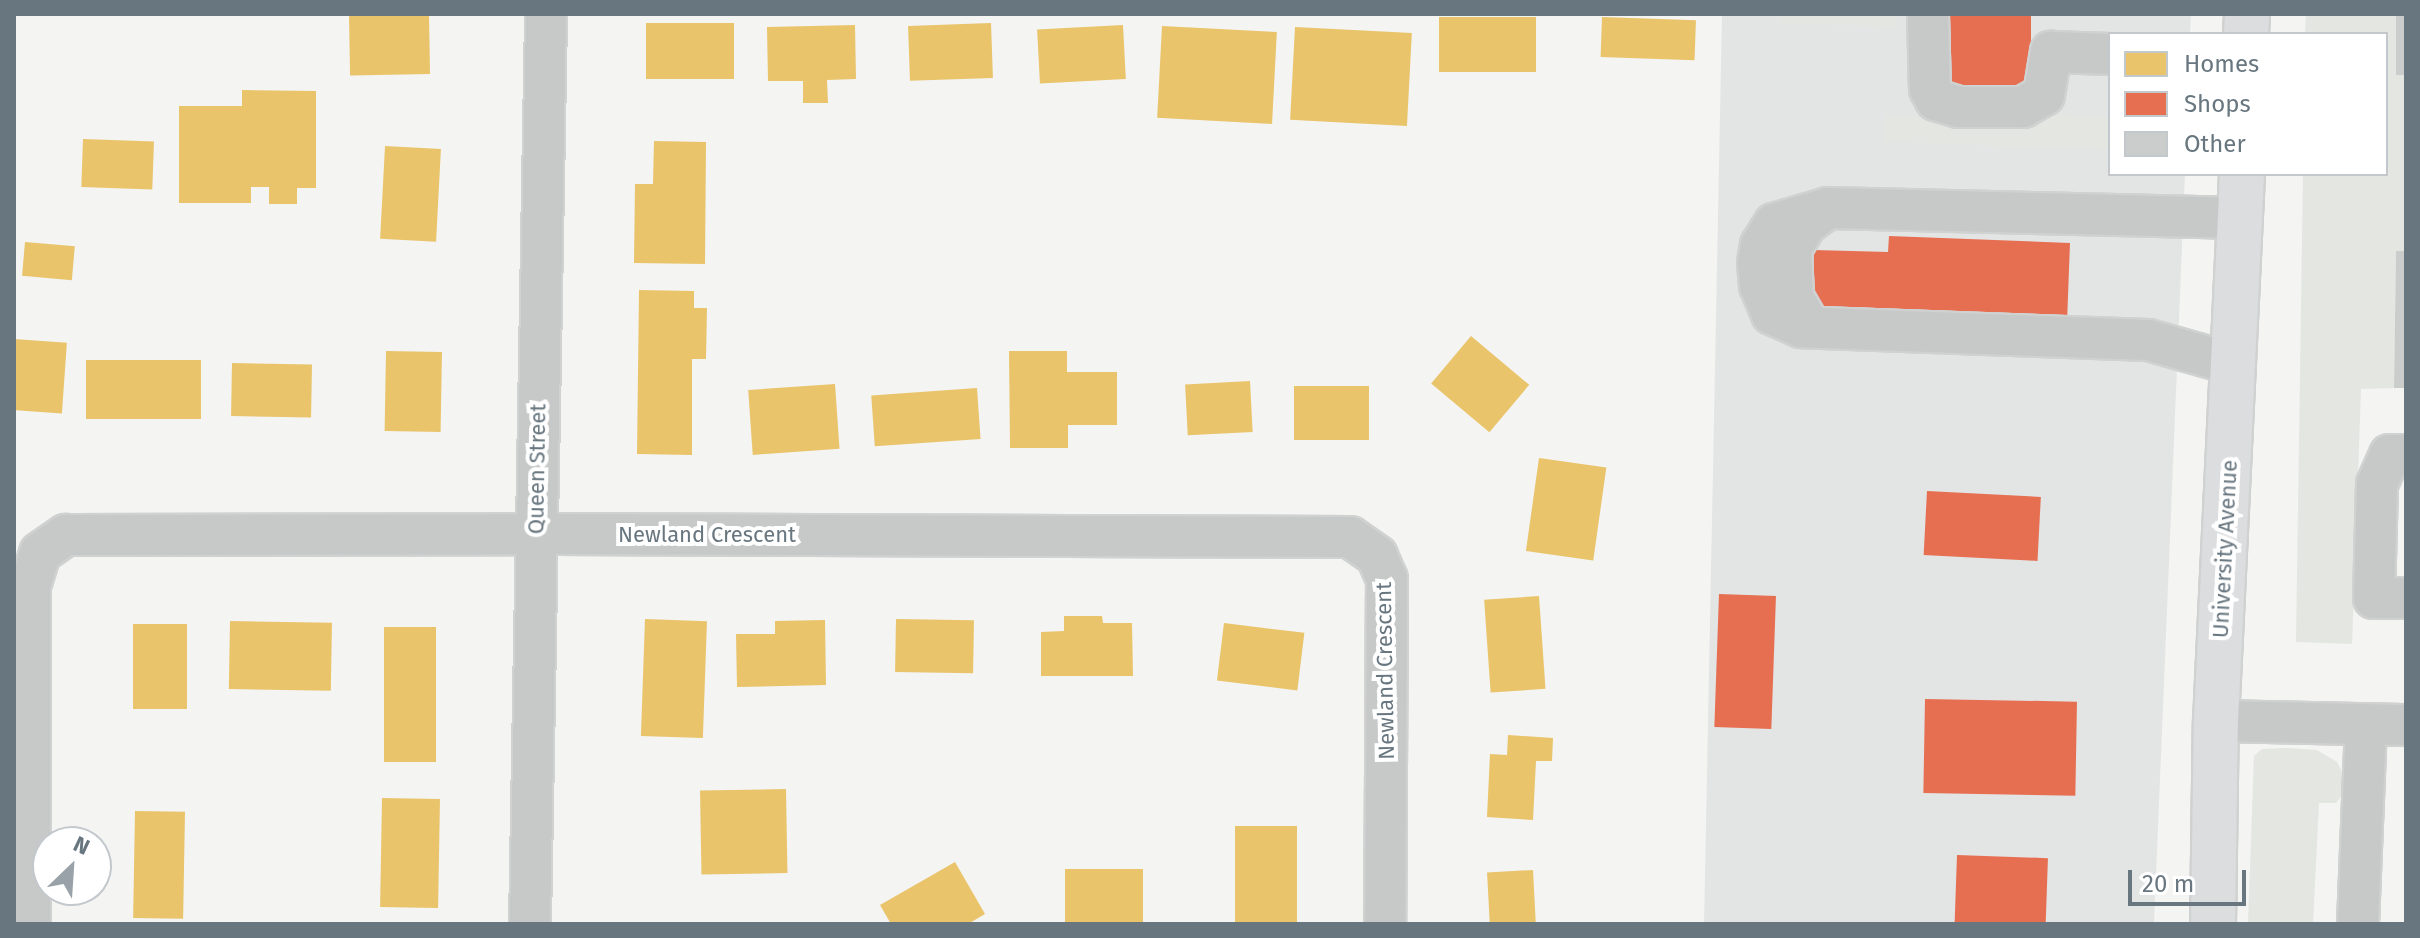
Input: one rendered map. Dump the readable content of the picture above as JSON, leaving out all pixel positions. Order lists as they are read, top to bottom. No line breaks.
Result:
{"streets":{"main road":["University Avenue"],"street":["Queen Street","Newland Crescent"]},"crossings":[["Queen Street","Newland Crescent"]],"legend":["Homes","Shops","Other"],"scale_bar":"20 m","north":"top right"}
